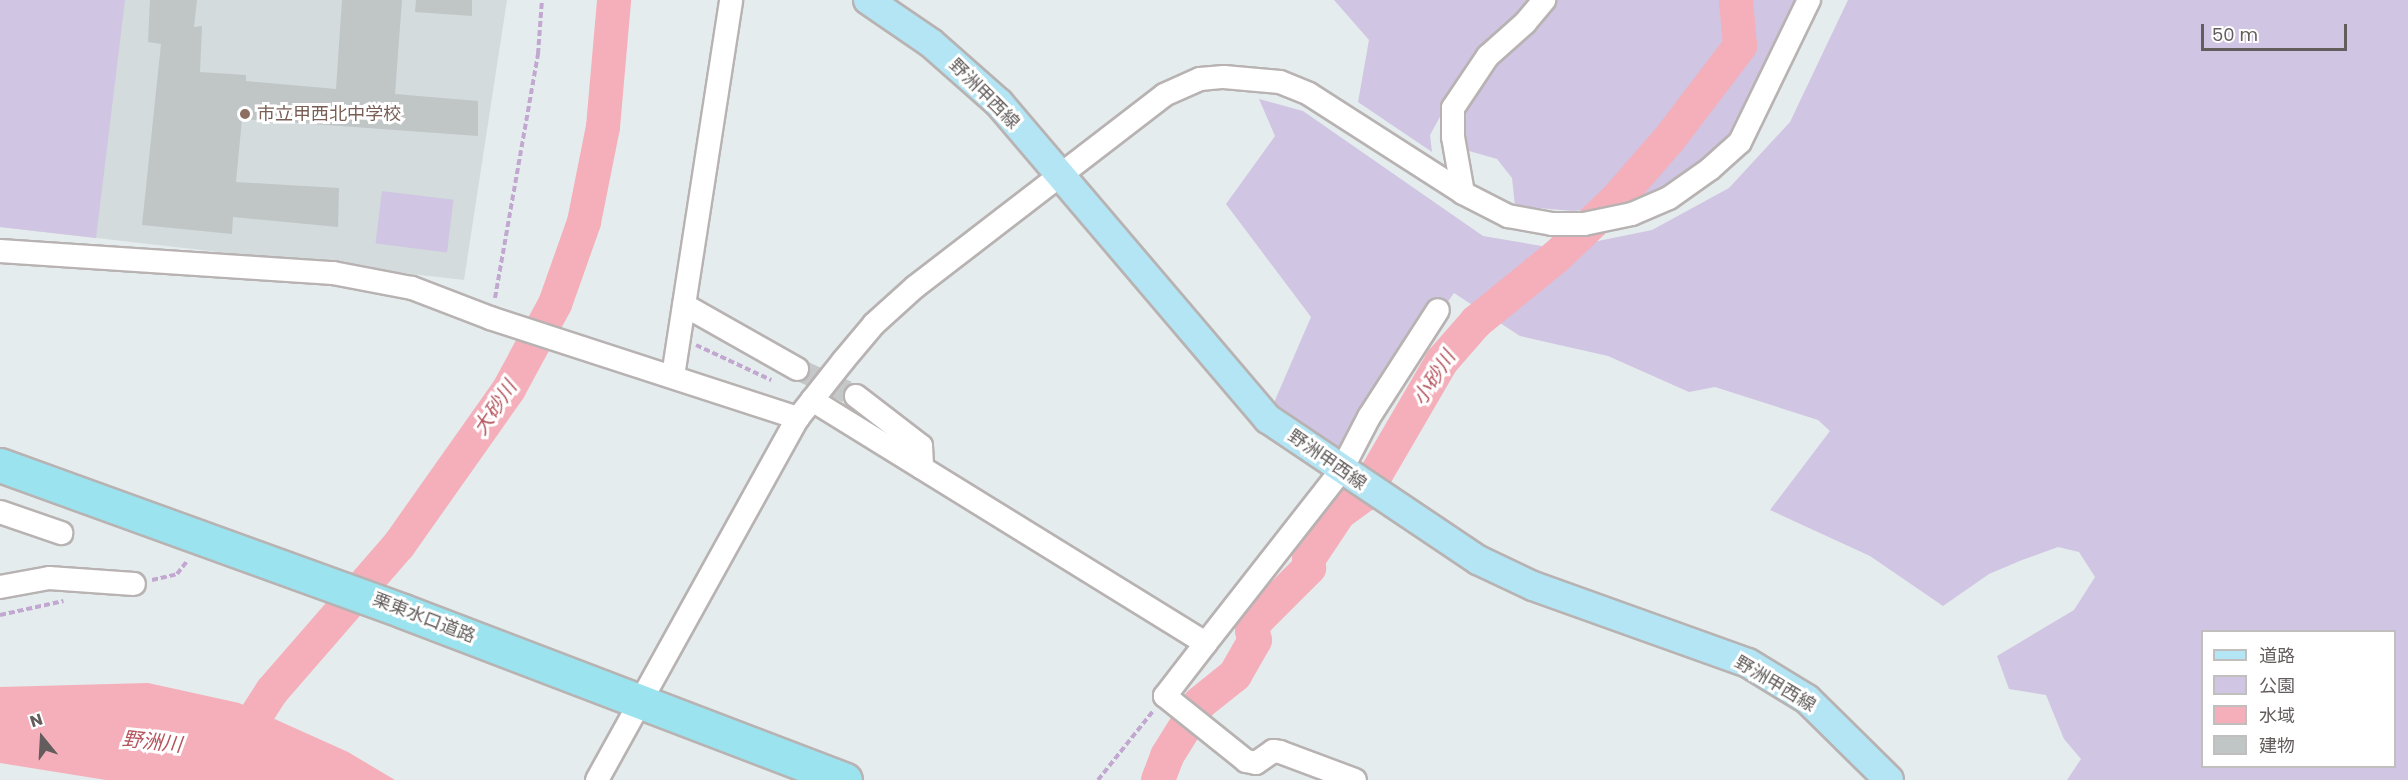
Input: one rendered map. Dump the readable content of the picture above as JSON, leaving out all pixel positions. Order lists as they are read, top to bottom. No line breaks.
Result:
{"streets":{"highway":["栗東水口道路"],"main road":["野洲甲西線"]},"water":["小砂川","大砂川","野洲川"],"places":["市立甲西北中学校"],"legend":["道路","公園","水域","建物"],"scale_bar":"50 m","north":"top"}
